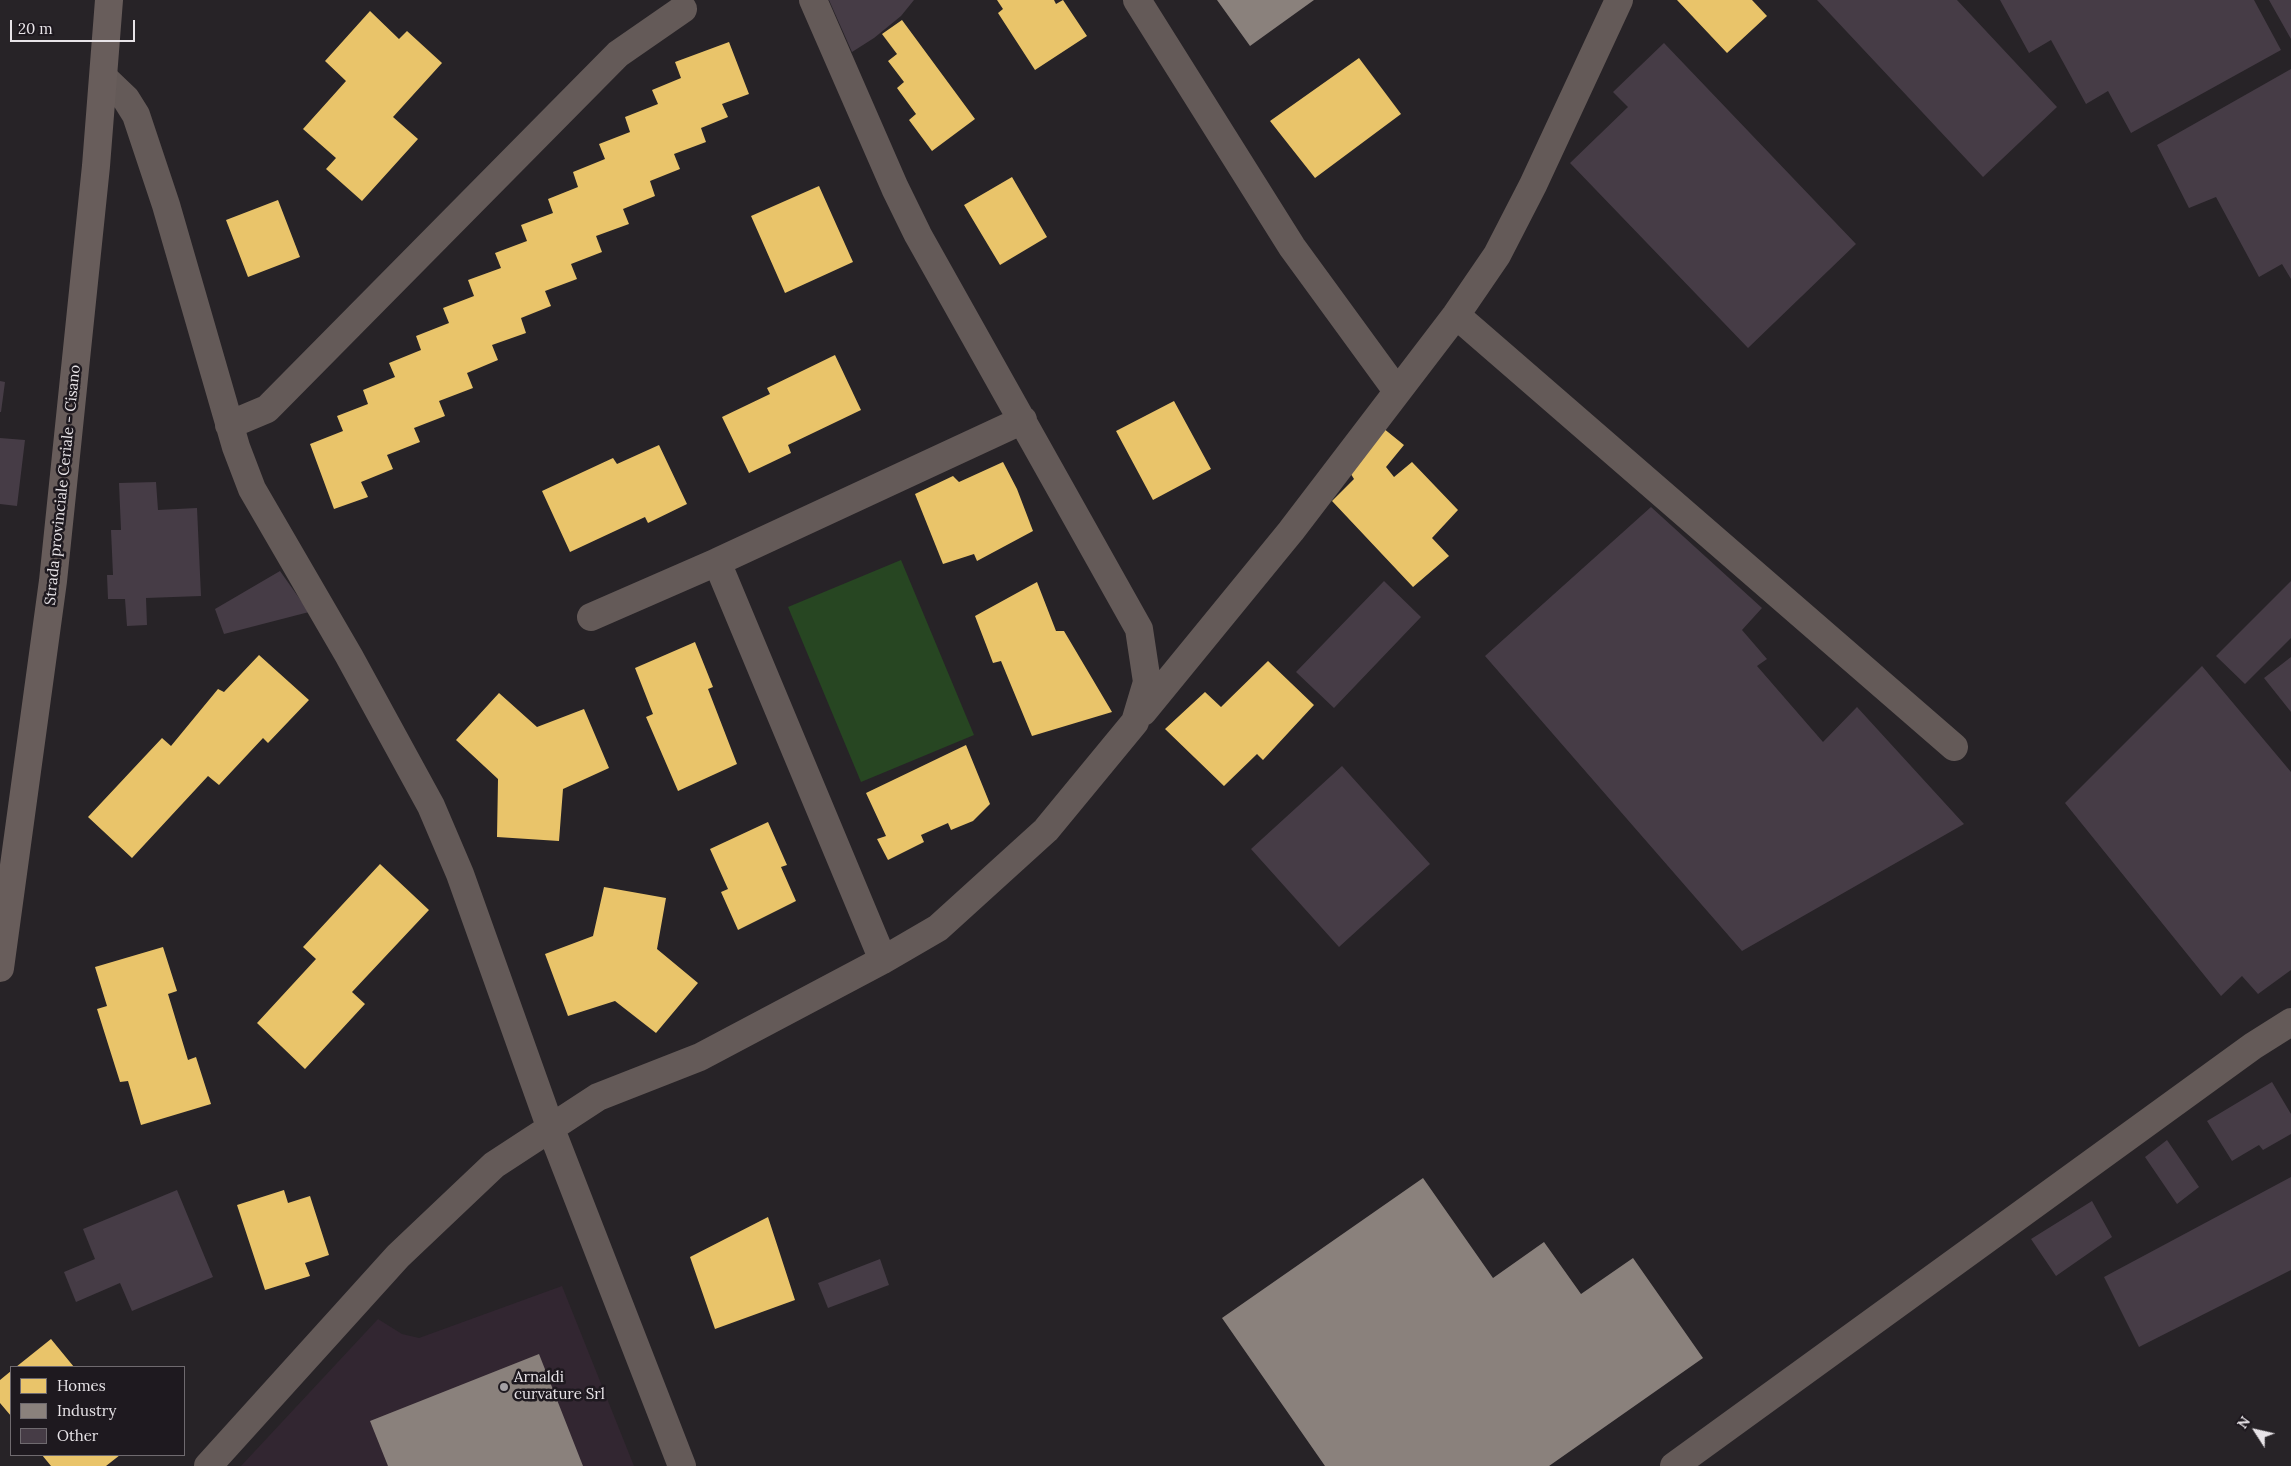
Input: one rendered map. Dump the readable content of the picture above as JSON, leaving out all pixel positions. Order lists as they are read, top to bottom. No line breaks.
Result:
{"streets":{"main road":["Strada provinciale Ceriale - Cisano"]},"places":["Arnaldi curvature Srl"],"legend":["Homes","Industry","Other"],"scale_bar":"20 m","north":"top left"}
